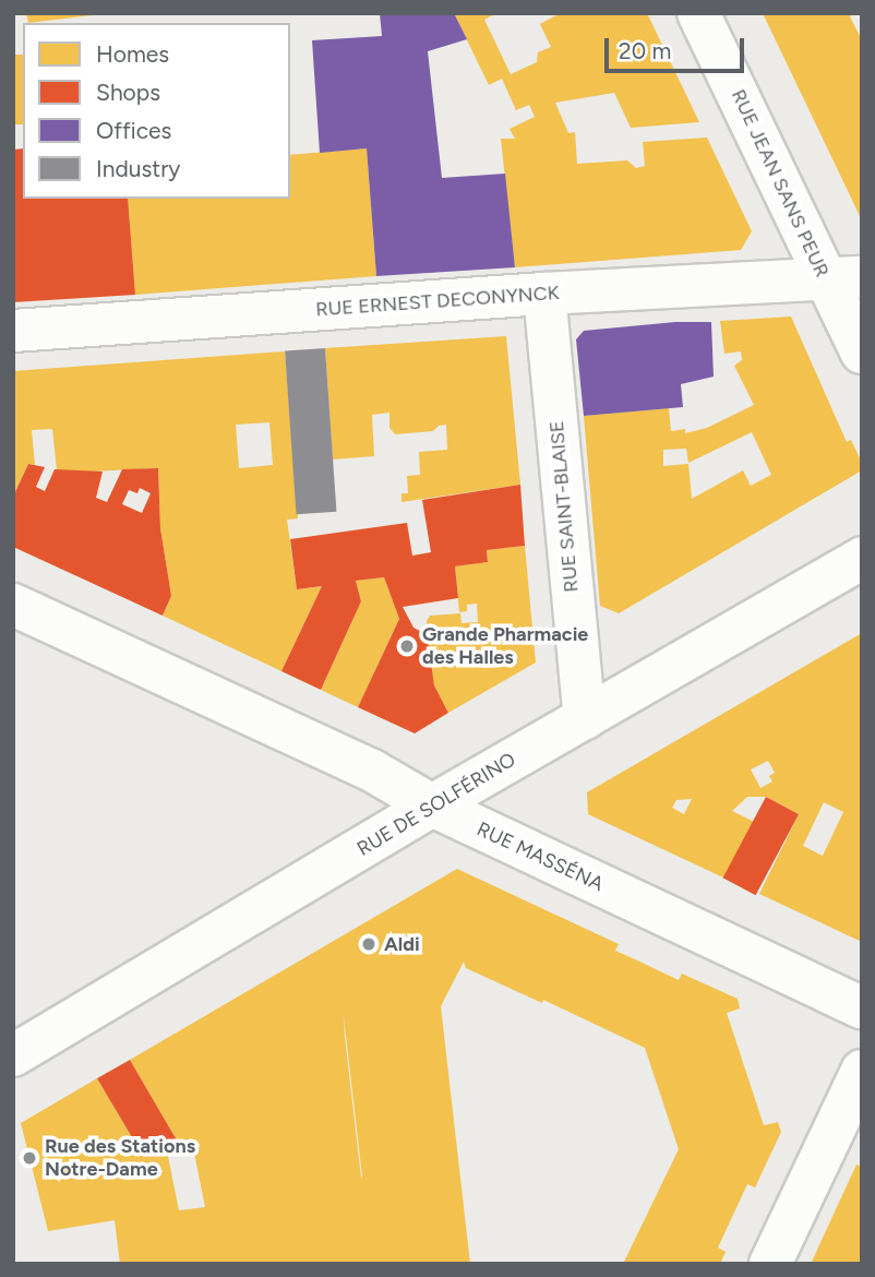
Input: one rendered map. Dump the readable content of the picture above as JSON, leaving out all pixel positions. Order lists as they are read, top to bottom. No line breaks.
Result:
{"streets":{"street":["RUE JEAN SANS PEUR","RUE ERNEST DECONYNCK","RUE SAINT-BLAISE","RUE DE SOLFÉRINO","RUE MASSÉNA"]},"crossings":[["RUE JEAN SANS PEUR","RUE ERNEST DECONYNCK"],["RUE ERNEST DECONYNCK","RUE SAINT-BLAISE"],["RUE SAINT-BLAISE","RUE DE SOLFÉRINO"],["RUE DE SOLFÉRINO","RUE MASSÉNA"]],"places":["Grande Pharmacie des Halles","Aldi","Rue des Stations Notre-Dame"],"legend":["Homes","Shops","Offices","Industry"],"scale_bar":"20 m"}
